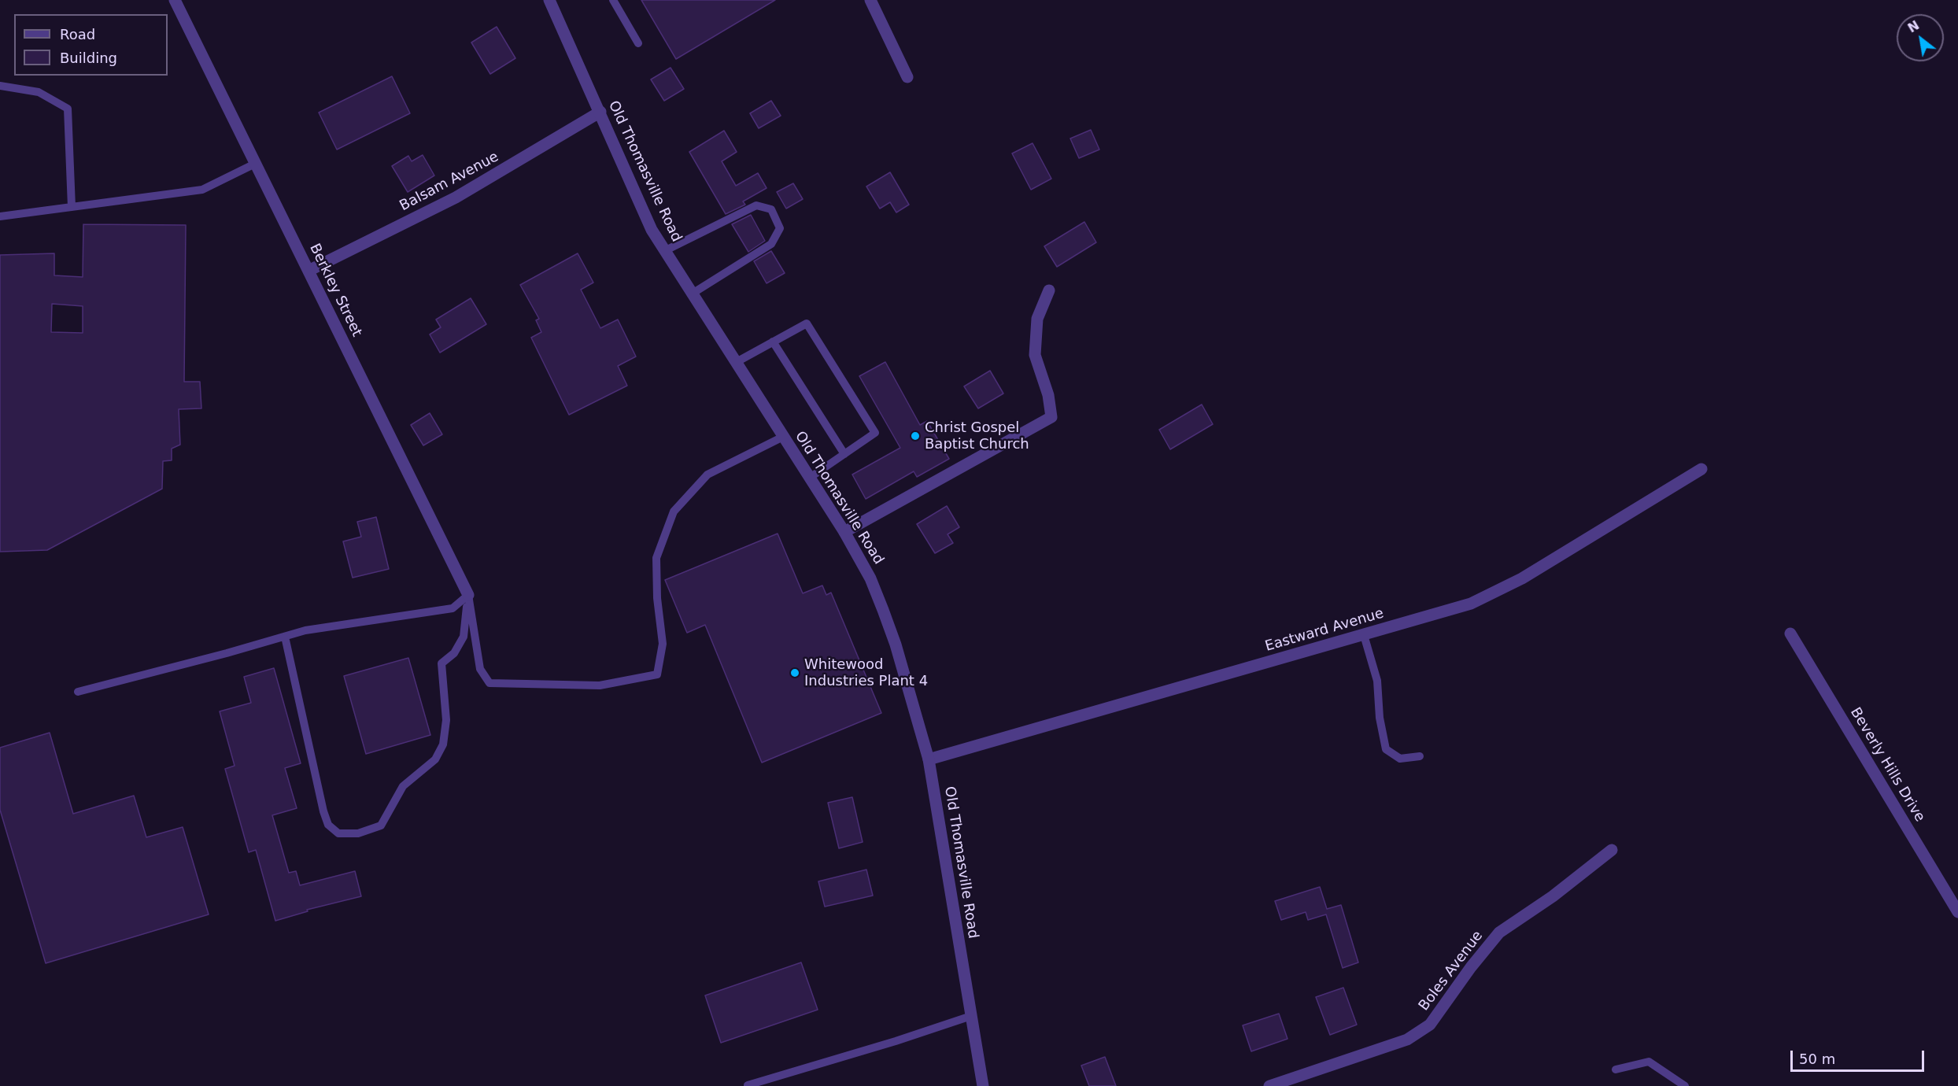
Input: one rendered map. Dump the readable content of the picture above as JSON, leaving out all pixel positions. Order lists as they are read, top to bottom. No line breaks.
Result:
{"streets":{"street":["Old Thomasville Road","Balsam Avenue","Berkley Street","Eastward Avenue","Beverly Hills Drive","Boles Avenue"]},"crossings":[["Old Thomasville Road","Balsam Avenue"],["Old Thomasville Road","Eastward Avenue"],["Balsam Avenue","Berkley Street"]],"places":["Christ Gospel Baptist Church","Whitewood Industries Plant 4"],"legend":["Road","Building"],"scale_bar":"50 m","north":"top left"}
